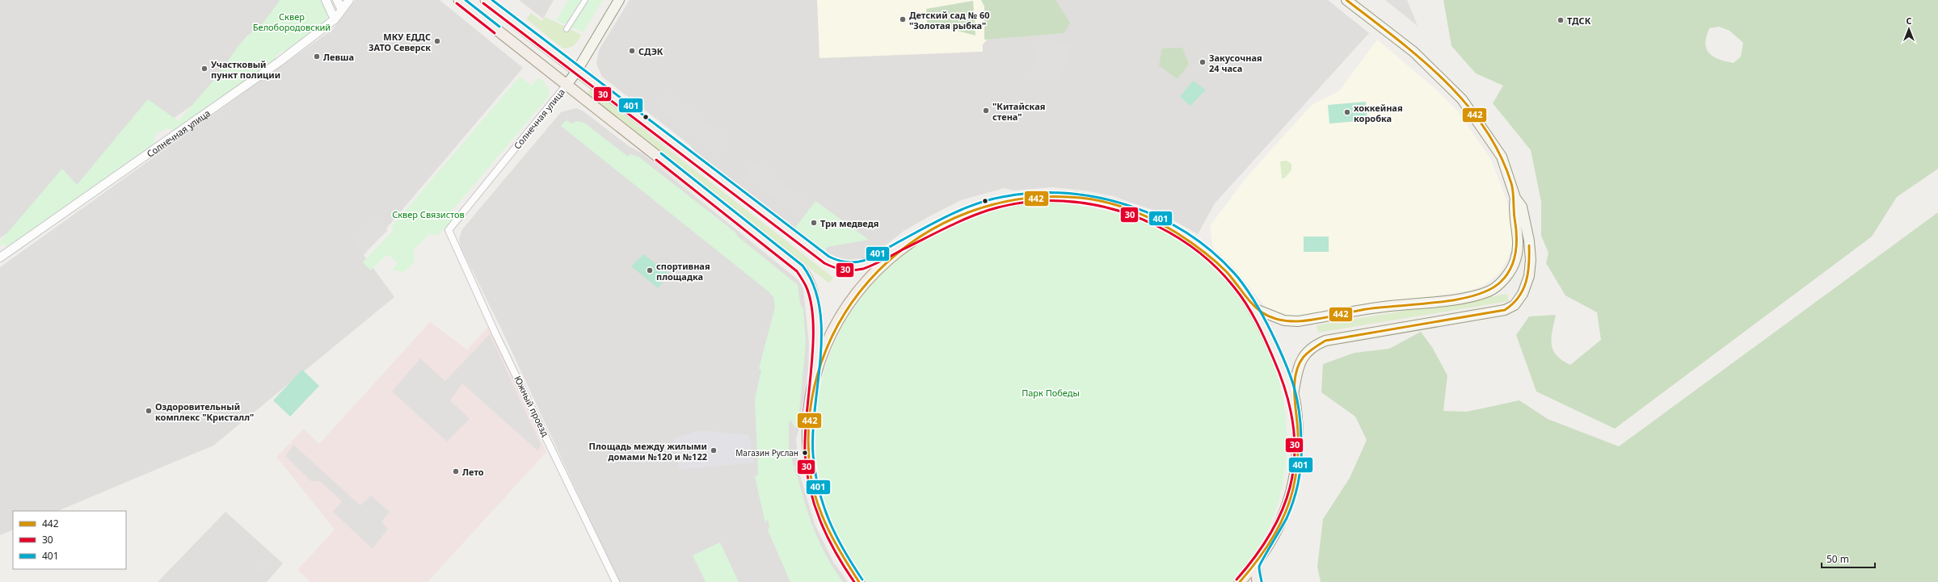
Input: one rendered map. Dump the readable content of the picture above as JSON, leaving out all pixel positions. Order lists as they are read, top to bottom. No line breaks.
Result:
{"streets":{"main road":["Солнечная улица"],"street":["Южный проезд"]},"crossings":[["Солнечная улица","Южный проезд"]],"parks":["Сквер Белобородовский","Сквер Связистов","Парк Победы"],"places":["Детский сад № 60 \"Золотая рыбка\"","ТДСК","МКУ ЕДДС ЗАТО Северск","СДЭК","Левша","Закусочная 24 часа","Участковый пункт полиции","\"Китайская стена\"","хоккейная коробка","Три медведя","спортивная площадка","Оздоровительный комплекс \"Кристалл\"","Площадь между жилыми домами №120 и №122","Магазин Руслан","Лето"],"lines":["transit line 442","transit line 401","transit line 30"],"legend":["442","30","401"],"scale_bar":"50 m","north":"top"}
